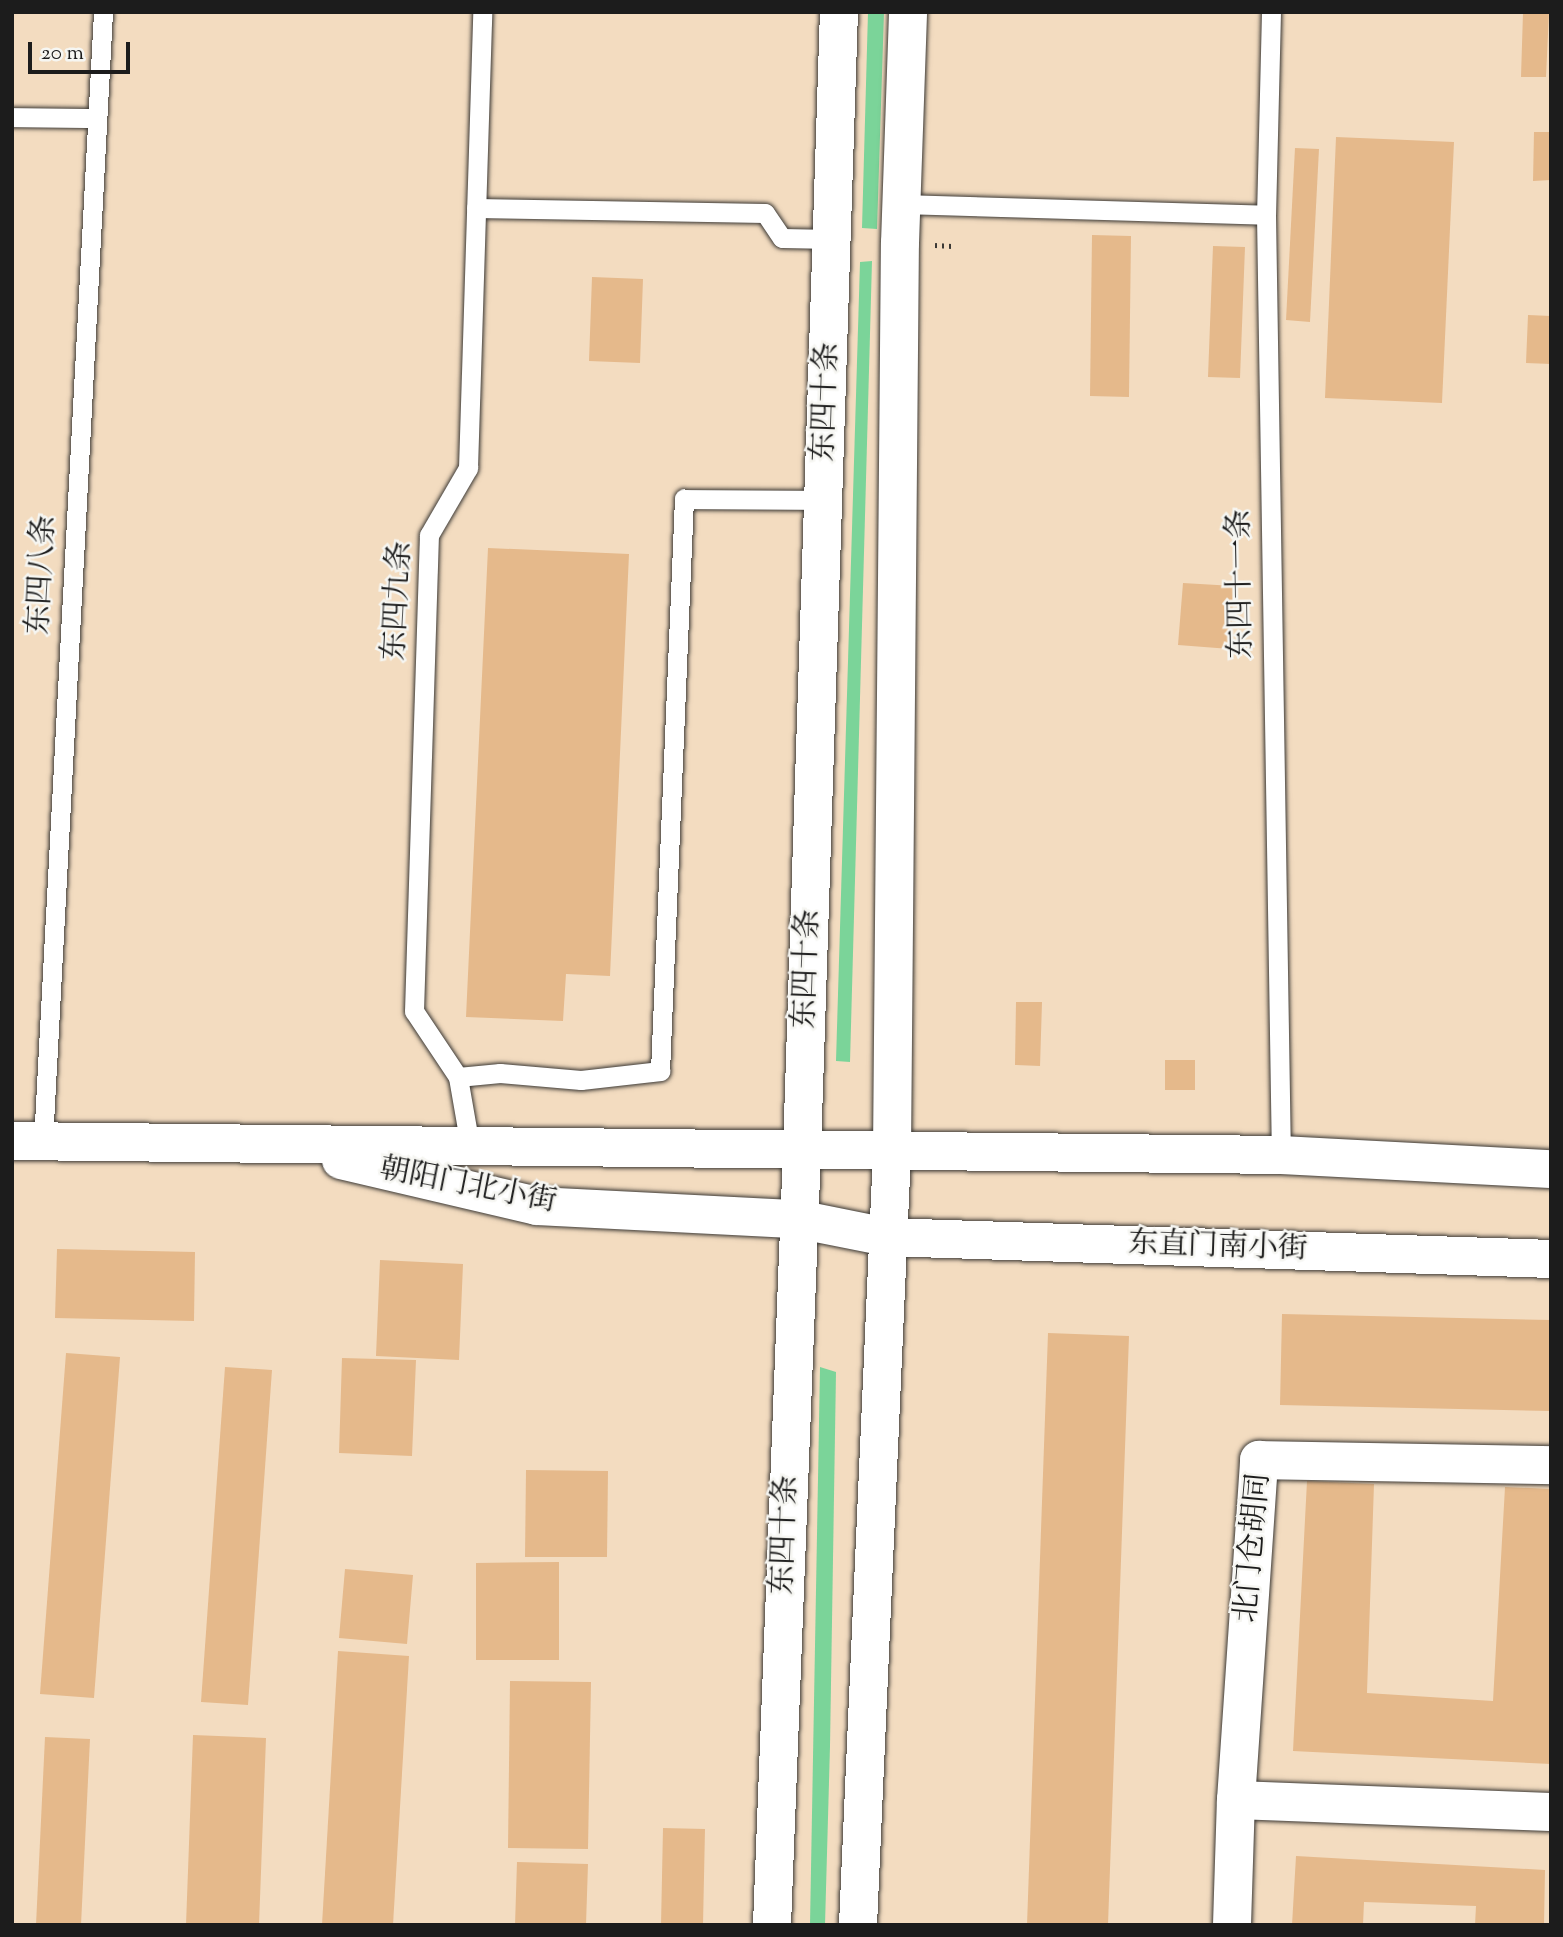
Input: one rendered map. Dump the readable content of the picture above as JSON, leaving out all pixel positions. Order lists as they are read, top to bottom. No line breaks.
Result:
{"streets":{"main road":["东四十条","朝阳门北小街","东直门南小街","北门仓胡同"],"lane":["东四八条","东四十一条","东四九条"]},"crossings":[["东四十条","朝阳门北小街"],["东四八条","朝阳门北小街"],["东四九条","朝阳门北小街"],["朝阳门北小街","东直门南小街"]],"scale_bar":"20 m"}
